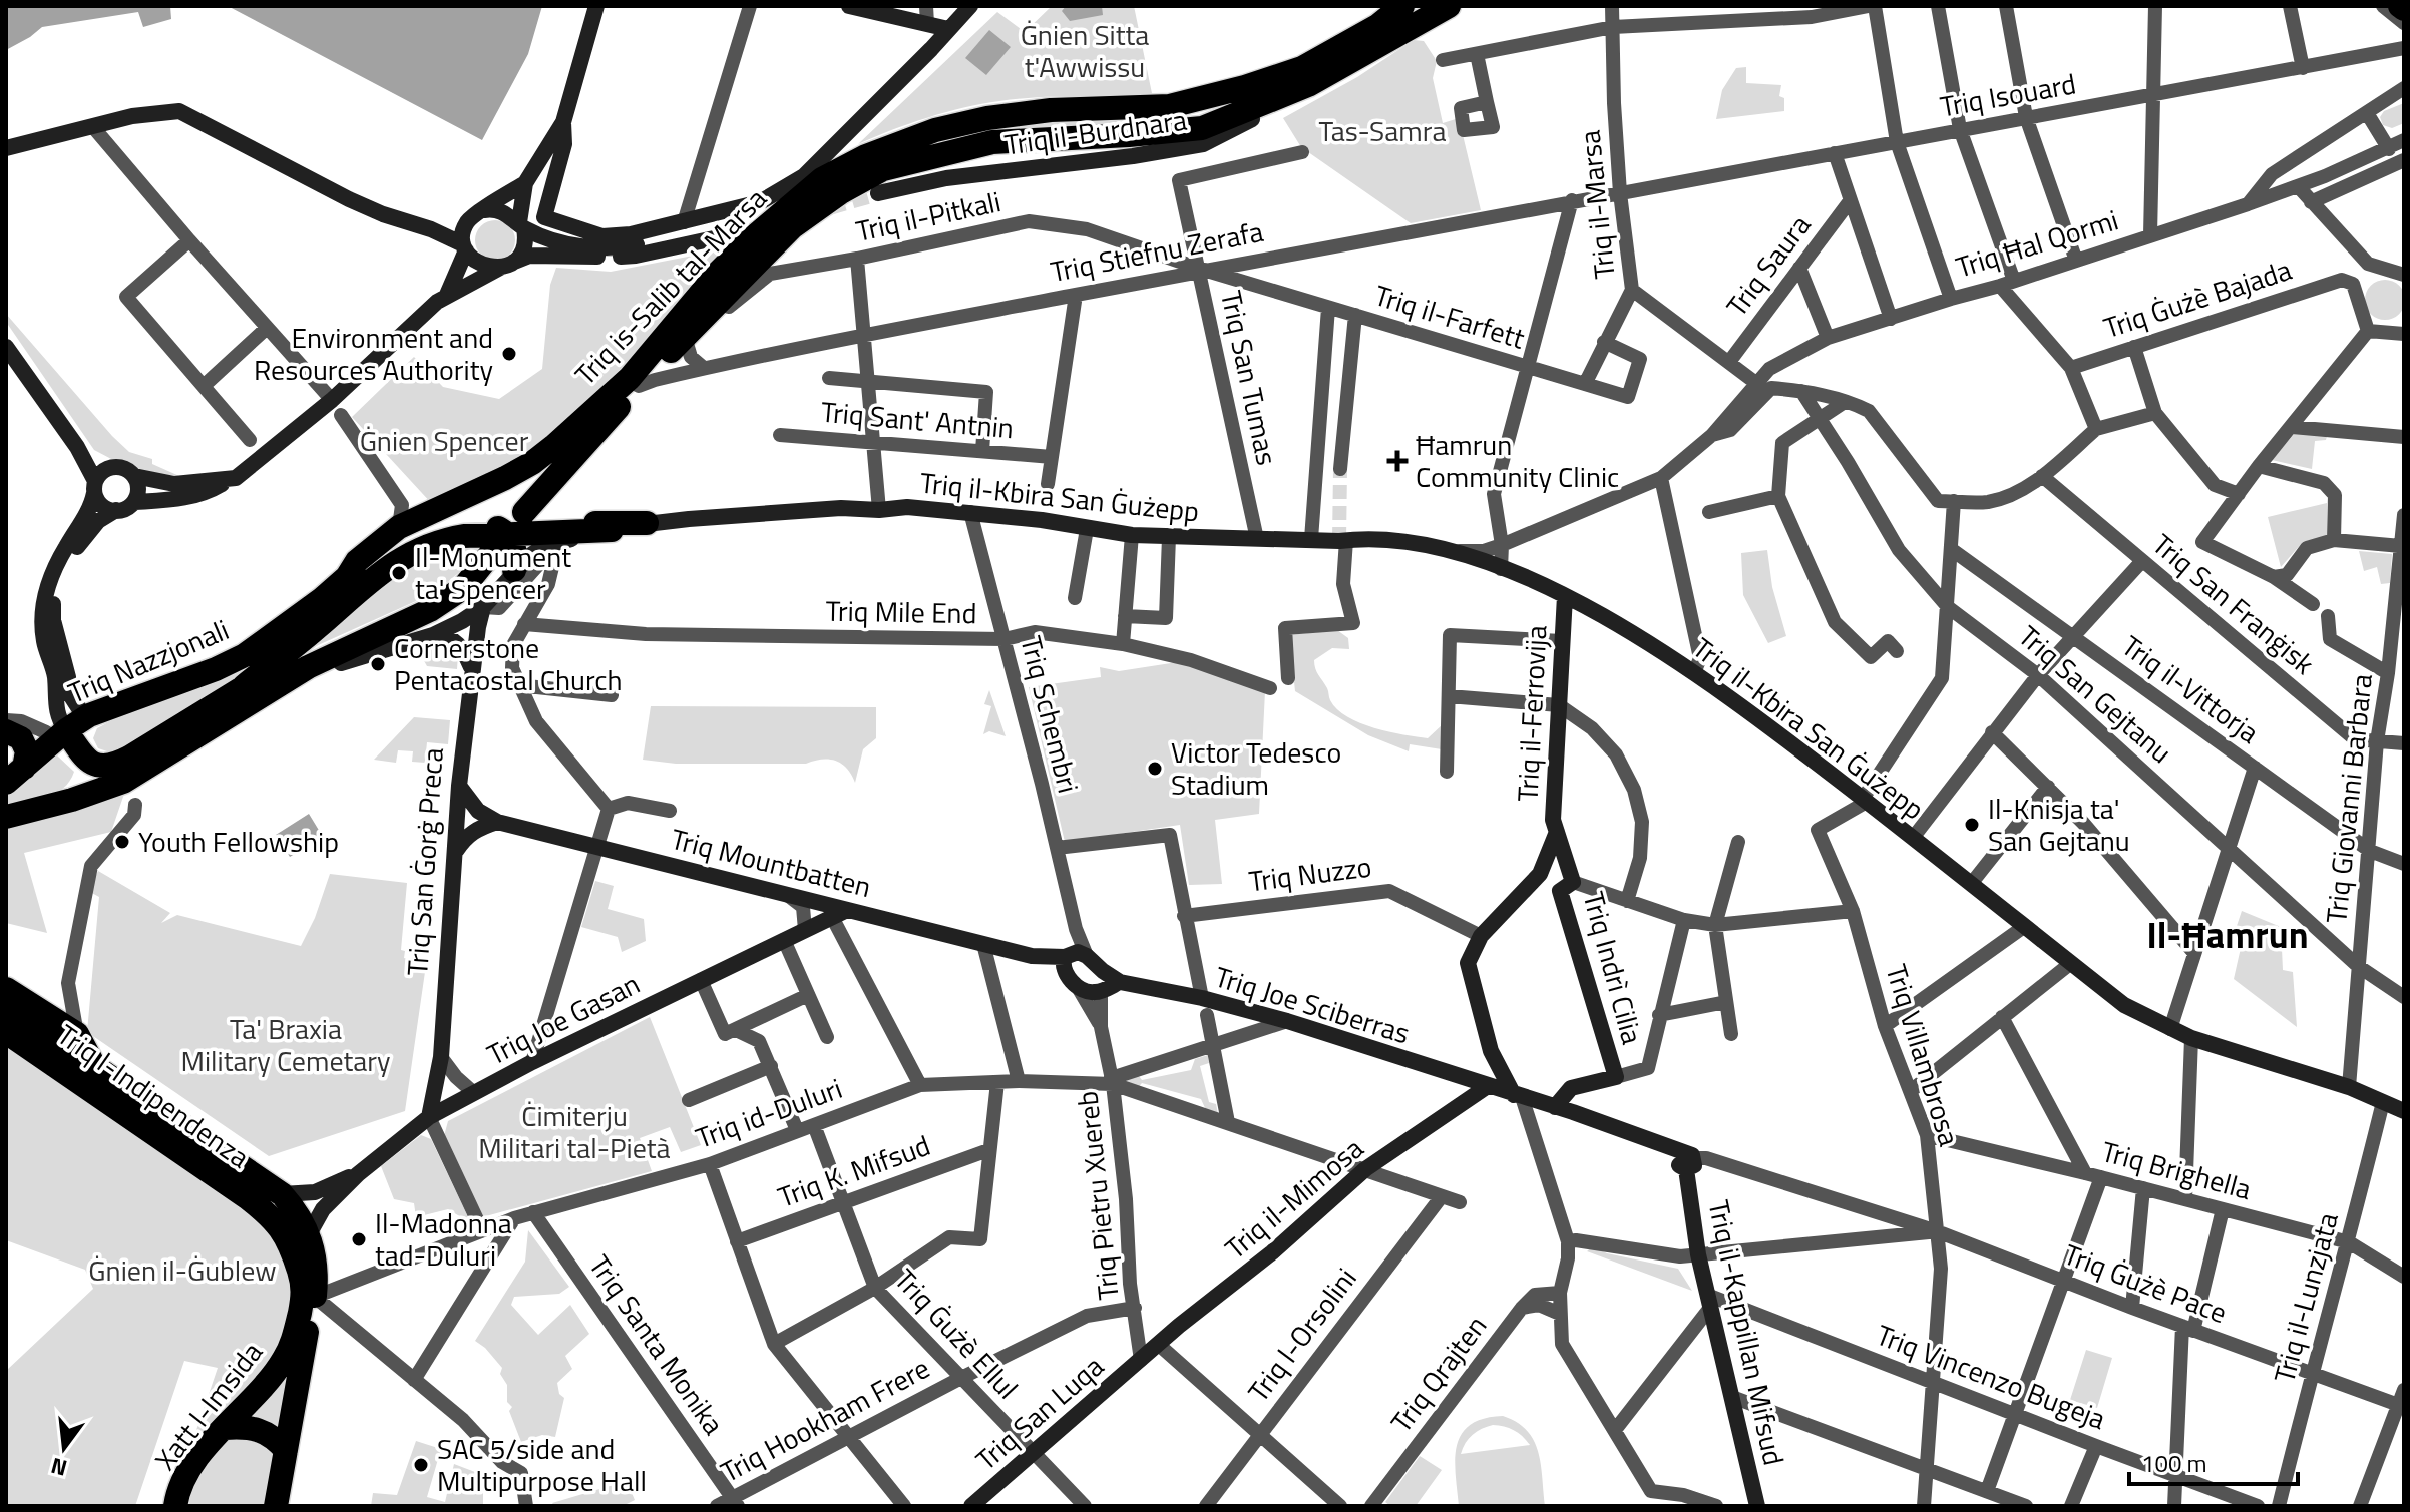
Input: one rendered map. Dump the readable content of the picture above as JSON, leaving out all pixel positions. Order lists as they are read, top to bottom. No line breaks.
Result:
{"streets":{"highway":["Triq is-Salib tal-Marsa","Triq Nazzjonali","Triq l-Indipendenza","Xatt l-Imsida"],"street":["Triq Isouard","Triq il-Burdnara","Triq il-Marsa","Triq il-Pitkali","Triq Ħal Qormi","Triq Stiefnu Zerafa","Triq Saura","Triq Ġużè Bajada","Triq il-Farfett","Triq San Tumas","Triq Sant' Antnin","Triq il-Kbira San Ġużepp","Triq San Franġisk","Triq Mile End","Triq il-Vittorja","Triq San Gejtanu","Triq il-Ferrovija","Triq Schembri","Triq Giovanni Barbara","Triq San Ġorġ Preca","Triq Mountbatten","Triq Nuzzo","Triq Indrì Cilia","Triq Joe Sciberras","Triq Joe Gasan","Triq Villambrosa","Triq id-Duluri","Triq Brighella","Triq K. Mifsud","Triq Pietru Xuereb","Triq il-Mimosa","Triq Ġużè Pace","Triq il-Lunzjata","Triq il-Kappillan Mifsud","Triq Ġużè Ellul","Triq l-Orsolini","Triq Santa Monika","Triq Qrajten","Triq Vincenzo Bugeja","Triq San Luqa","Triq Hookham Frere"]},"crossings":[["Triq Isouard","Triq il-Marsa"],["Triq Isouard","Triq Stiefnu Zerafa"],["Triq il-Burdnara","Triq is-Salib tal-Marsa"],["Triq il-Marsa","Triq Ħal Qormi"],["Triq il-Marsa","Triq Stiefnu Zerafa"],["Triq il-Marsa","Triq Saura"],["Triq il-Pitkali","Triq Stiefnu Zerafa"],["Triq il-Pitkali","Triq is-Salib tal-Marsa"],["Triq il-Pitkali","Triq il-Farfett"],["Triq il-Pitkali","Triq San Tumas"],["Triq Ħal Qormi","Triq il-Kbira San Ġużepp"],["Triq Stiefnu Zerafa","Triq is-Salib tal-Marsa"],["Triq Stiefnu Zerafa","Triq il-Farfett"],["Triq Stiefnu Zerafa","Triq San Tumas"],["Triq is-Salib tal-Marsa","Triq Nazzjonali"],["Triq il-Farfett","Triq San Tumas"],["Triq San Tumas","Triq il-Kbira San Ġużepp"],["Triq il-Kbira San Ġużepp","Triq il-Ferrovija"],["Triq il-Kbira San Ġużepp","Triq Schembri"],["Triq il-Kbira San Ġużepp","Triq Giovanni Barbara"],["Triq il-Kbira San Ġużepp","Triq Villambrosa"],["Triq il-Kbira San Ġużepp","Triq il-Lunzjata"],["Triq San Franġisk","Triq Giovanni Barbara"],["Triq Mile End","Triq Schembri"],["Triq il-Vittorja","Triq Giovanni Barbara"],["Triq San Gejtanu","Triq Giovanni Barbara"],["Triq il-Ferrovija","Triq Indrì Cilia"],["Triq Schembri","Triq Mountbatten"],["Triq Schembri","Triq Joe Sciberras"],["Triq San Ġorġ Preca","Triq Mountbatten"],["Triq San Ġorġ Preca","Triq Joe Gasan"],["Triq Mountbatten","Triq Joe Sciberras"],["Triq Mountbatten","Triq Joe Gasan"],["Triq Joe Sciberras","Triq il-Mimosa"],["Triq Joe Sciberras","Triq Ġużè Pace"],["Triq Joe Sciberras","Triq il-Kappillan Mifsud"],["Triq Joe Gasan","Triq l-Indipendenza"],["Triq Joe Gasan","Xatt l-Imsida"],["Triq Villambrosa","Triq Brighella"],["Triq Villambrosa","Triq Ġużè Pace"],["Triq Villambrosa","Triq Vincenzo Bugeja"],["Triq l-Indipendenza","Xatt l-Imsida"],["Triq id-Duluri","Triq Pietru Xuereb"],["Triq id-Duluri","Triq Ġużè Ellul"],["Triq id-Duluri","Triq Santa Monika"],["Triq id-Duluri","Xatt l-Imsida"],["Triq Brighella","Triq il-Lunzjata"],["Triq K. Mifsud","Triq Ġużè Ellul"],["Triq Pietru Xuereb","Triq il-Mimosa"],["Triq Pietru Xuereb","Triq San Luqa"],["Triq Pietru Xuereb","Triq Hookham Frere"],["Triq il-Mimosa","Triq San Luqa"],["Triq Ġużè Pace","Triq il-Lunzjata"],["Triq Ġużè Pace","Triq il-Kappillan Mifsud"],["Triq il-Kappillan Mifsud","Triq Vincenzo Bugeja"],["Triq Ġużè Ellul","Triq San Luqa"],["Triq Ġużè Ellul","Triq Hookham Frere"],["Triq Santa Monika","Triq Hookham Frere"]],"districts":["Il-Ħamrun"],"parks":["Ġnien Sitta t'Awwissu","Tas-Samra","Ġnien Spencer","Ta' Braxia Military Cemetary","Ċimiterju Militari tal-Pietà","Ġnien il-Ġublew"],"places":{"other":["Environment and Resources Authority","Il-Monument ta' Spencer","Cornerstone Pentacostal Church","Victor Tedesco Stadium","Il-Knisja ta' San Gejtanu","Youth Fellowship","Il-Madonna tad-Duluri","SAC 5/side and Multipurpose Hall"],"health":["Ħamrun Community Clinic"]},"scale_bar":"100 m","north":"bottom"}
